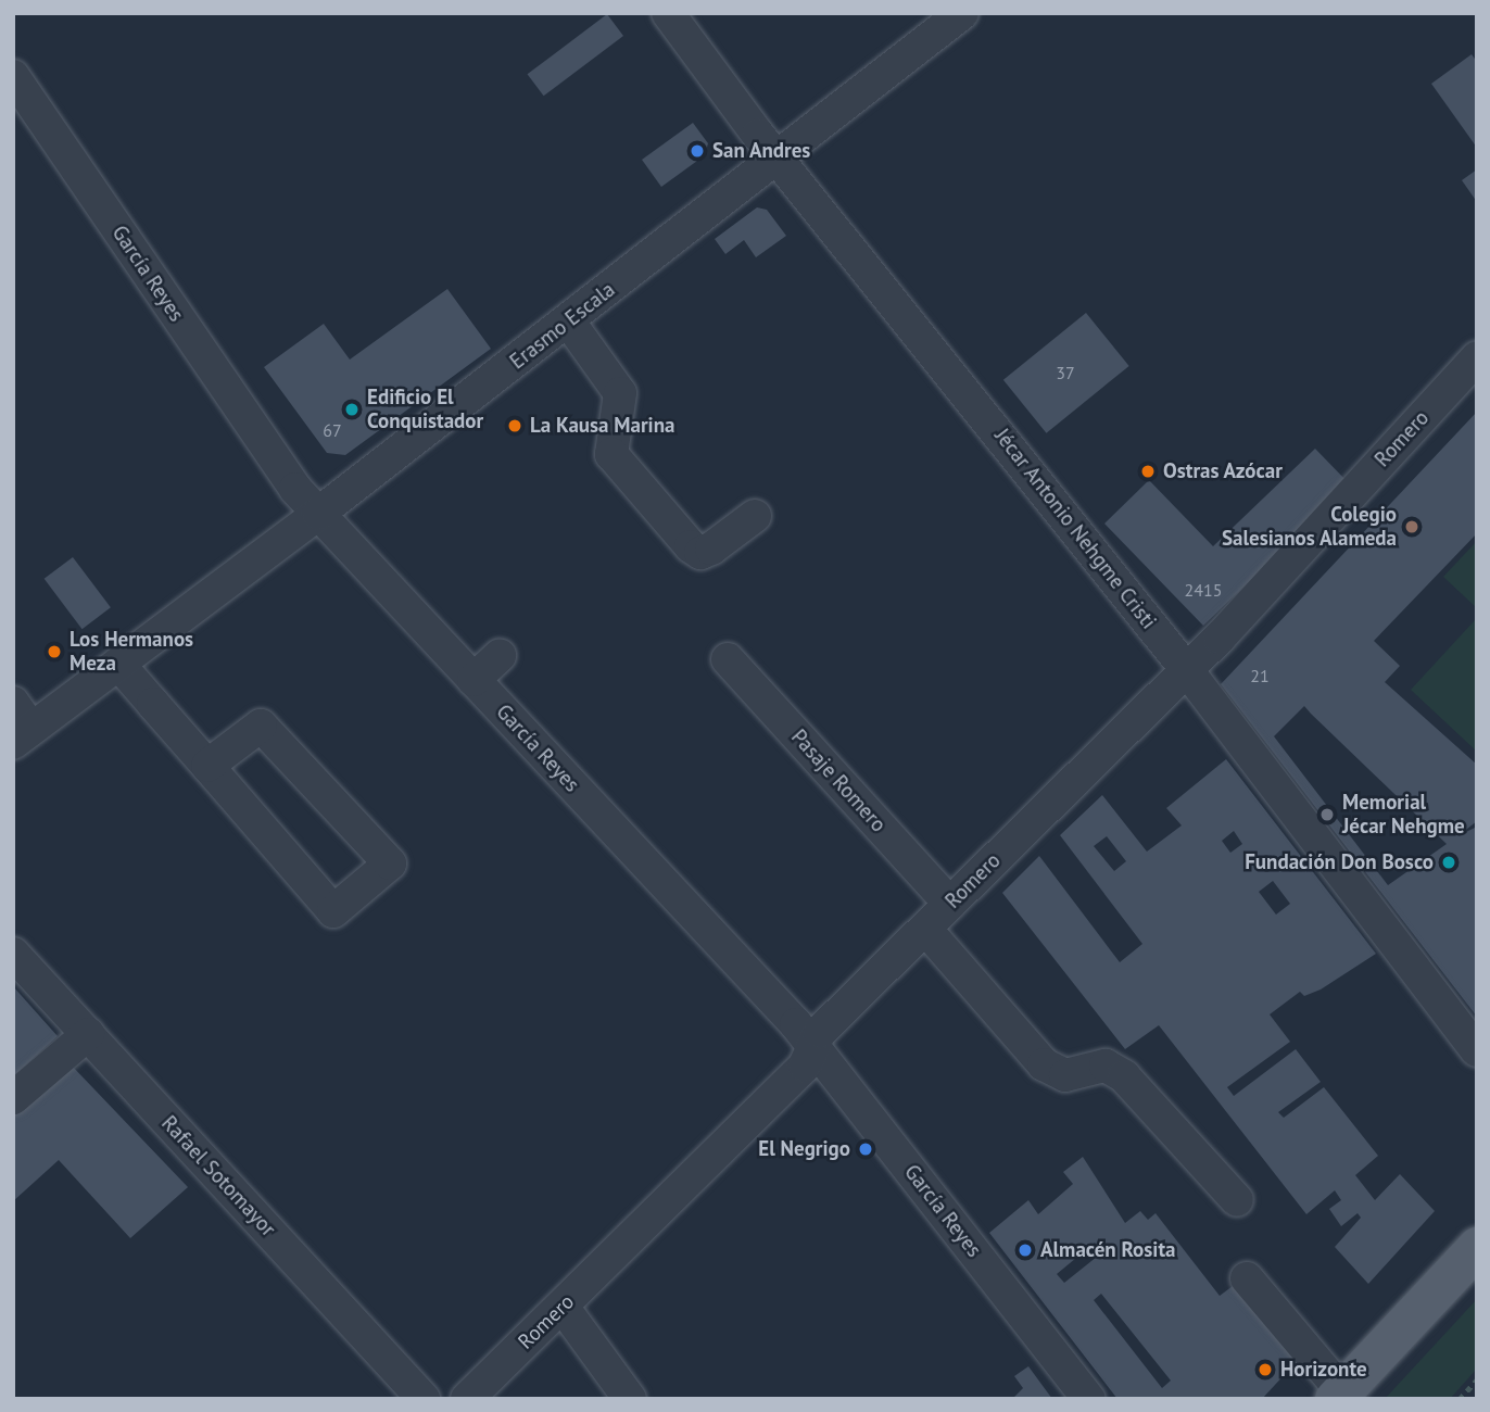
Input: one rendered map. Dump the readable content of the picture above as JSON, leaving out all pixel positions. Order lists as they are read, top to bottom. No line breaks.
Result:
{"streets":{"street":["García Reyes","Erasmo Escala","Romero","Jécar Antonio Nehgme Cristi","Pasaje Romero","Rafael Sotomayor"]},"crossings":[["García Reyes","Erasmo Escala"],["García Reyes","Romero"],["Erasmo Escala","Jécar Antonio Nehgme Cristi"],["Romero","Jécar Antonio Nehgme Cristi"],["Romero","Pasaje Romero"]],"places":["San Andres","Edificio El Conquistador","La Kausa Marina","Ostras Azócar","Colegio Salesianos Alameda","Los Hermanos Meza","Memorial Jécar Nehgme","Fundación Don Bosco","El Negrigo","Almacén Rosita","Horizonte"],"house_numbers":["37","67","2415","21"]}
